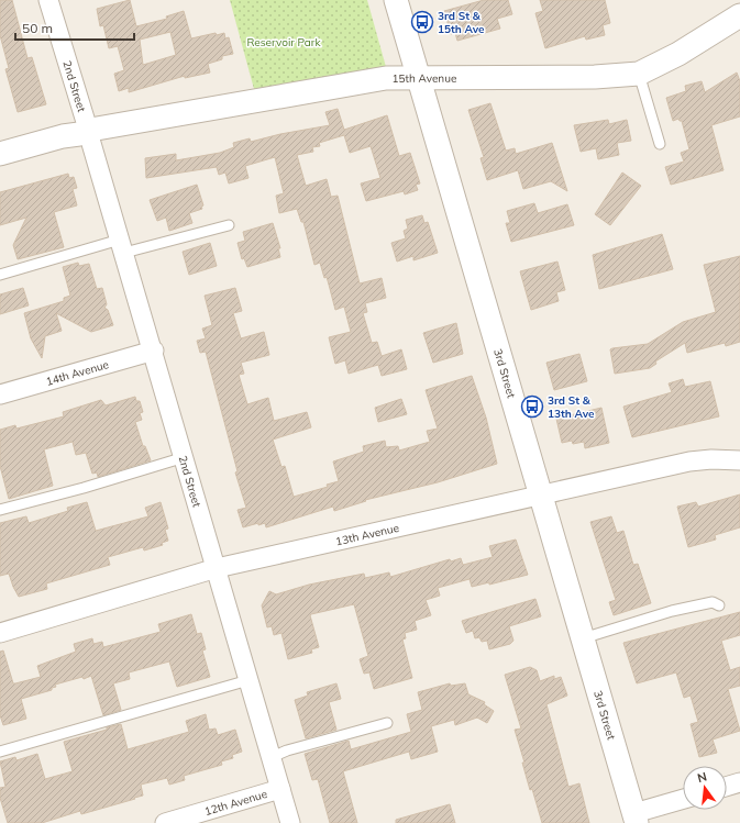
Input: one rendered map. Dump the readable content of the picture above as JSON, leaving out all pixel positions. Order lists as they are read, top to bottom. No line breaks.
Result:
{"streets":{"street":["15th Avenue","2nd Street","14th Avenue","3rd Street","13th Avenue","12th Avenue"]},"crossings":[["15th Avenue","2nd Street"],["15th Avenue","3rd Street"],["2nd Street","14th Avenue"],["2nd Street","13th Avenue"],["2nd Street","12th Avenue"],["3rd Street","13th Avenue"]],"parks":["Reservoir Park"],"places":{"bus stop":["3rd St & 15th Ave","3rd St & 13th Ave"]},"scale_bar":"50 m","north":"top"}
